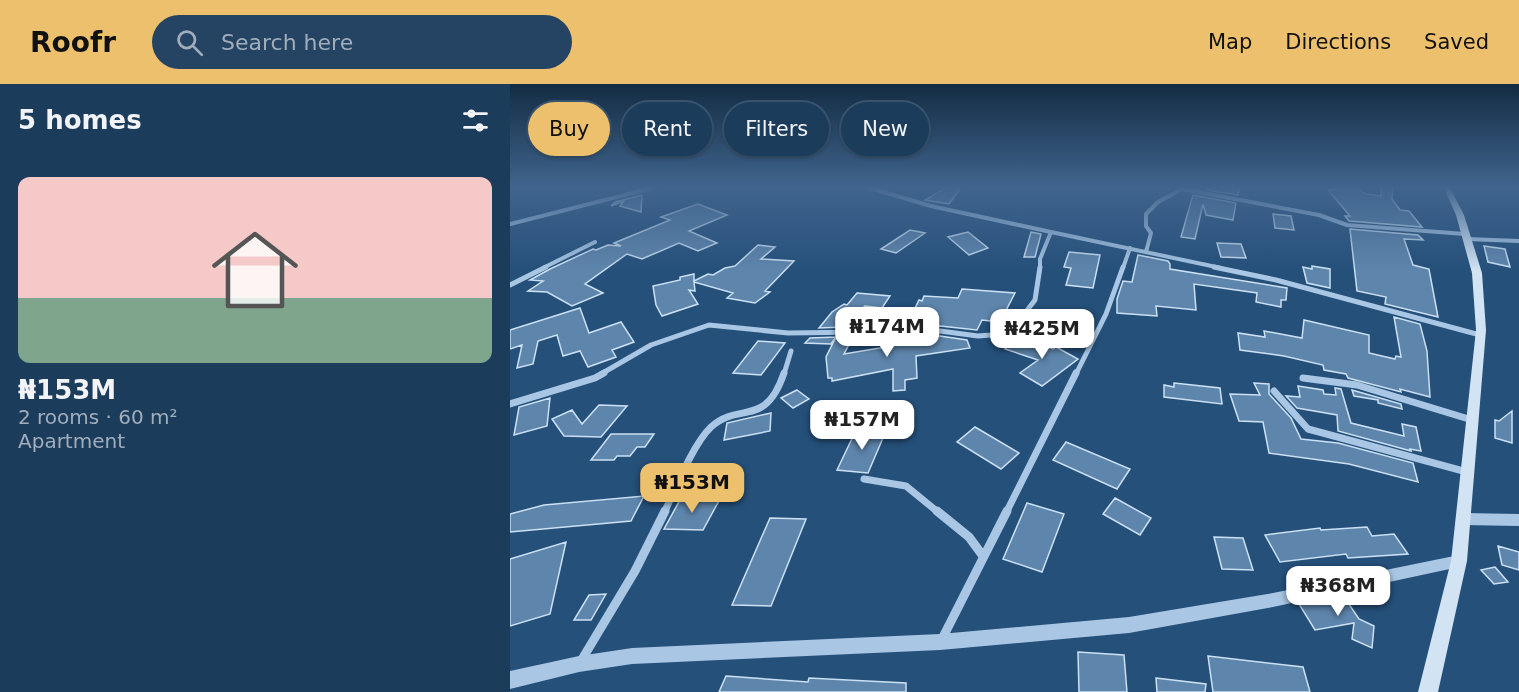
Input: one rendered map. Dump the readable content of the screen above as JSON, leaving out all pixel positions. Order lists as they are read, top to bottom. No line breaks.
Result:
{"page":{"header":"Roofr","search":"Search here","nav":["Map","Directions","Saved"],"heading":"5 homes","chip":["Buy","Rent","Filters","New"],"list":[{"name":"₦153M","note":"2 rooms · 60 m² · Apartment"}],"price":["₦174M","₦425M","₦157M","₦153M","₦368M"]}}
